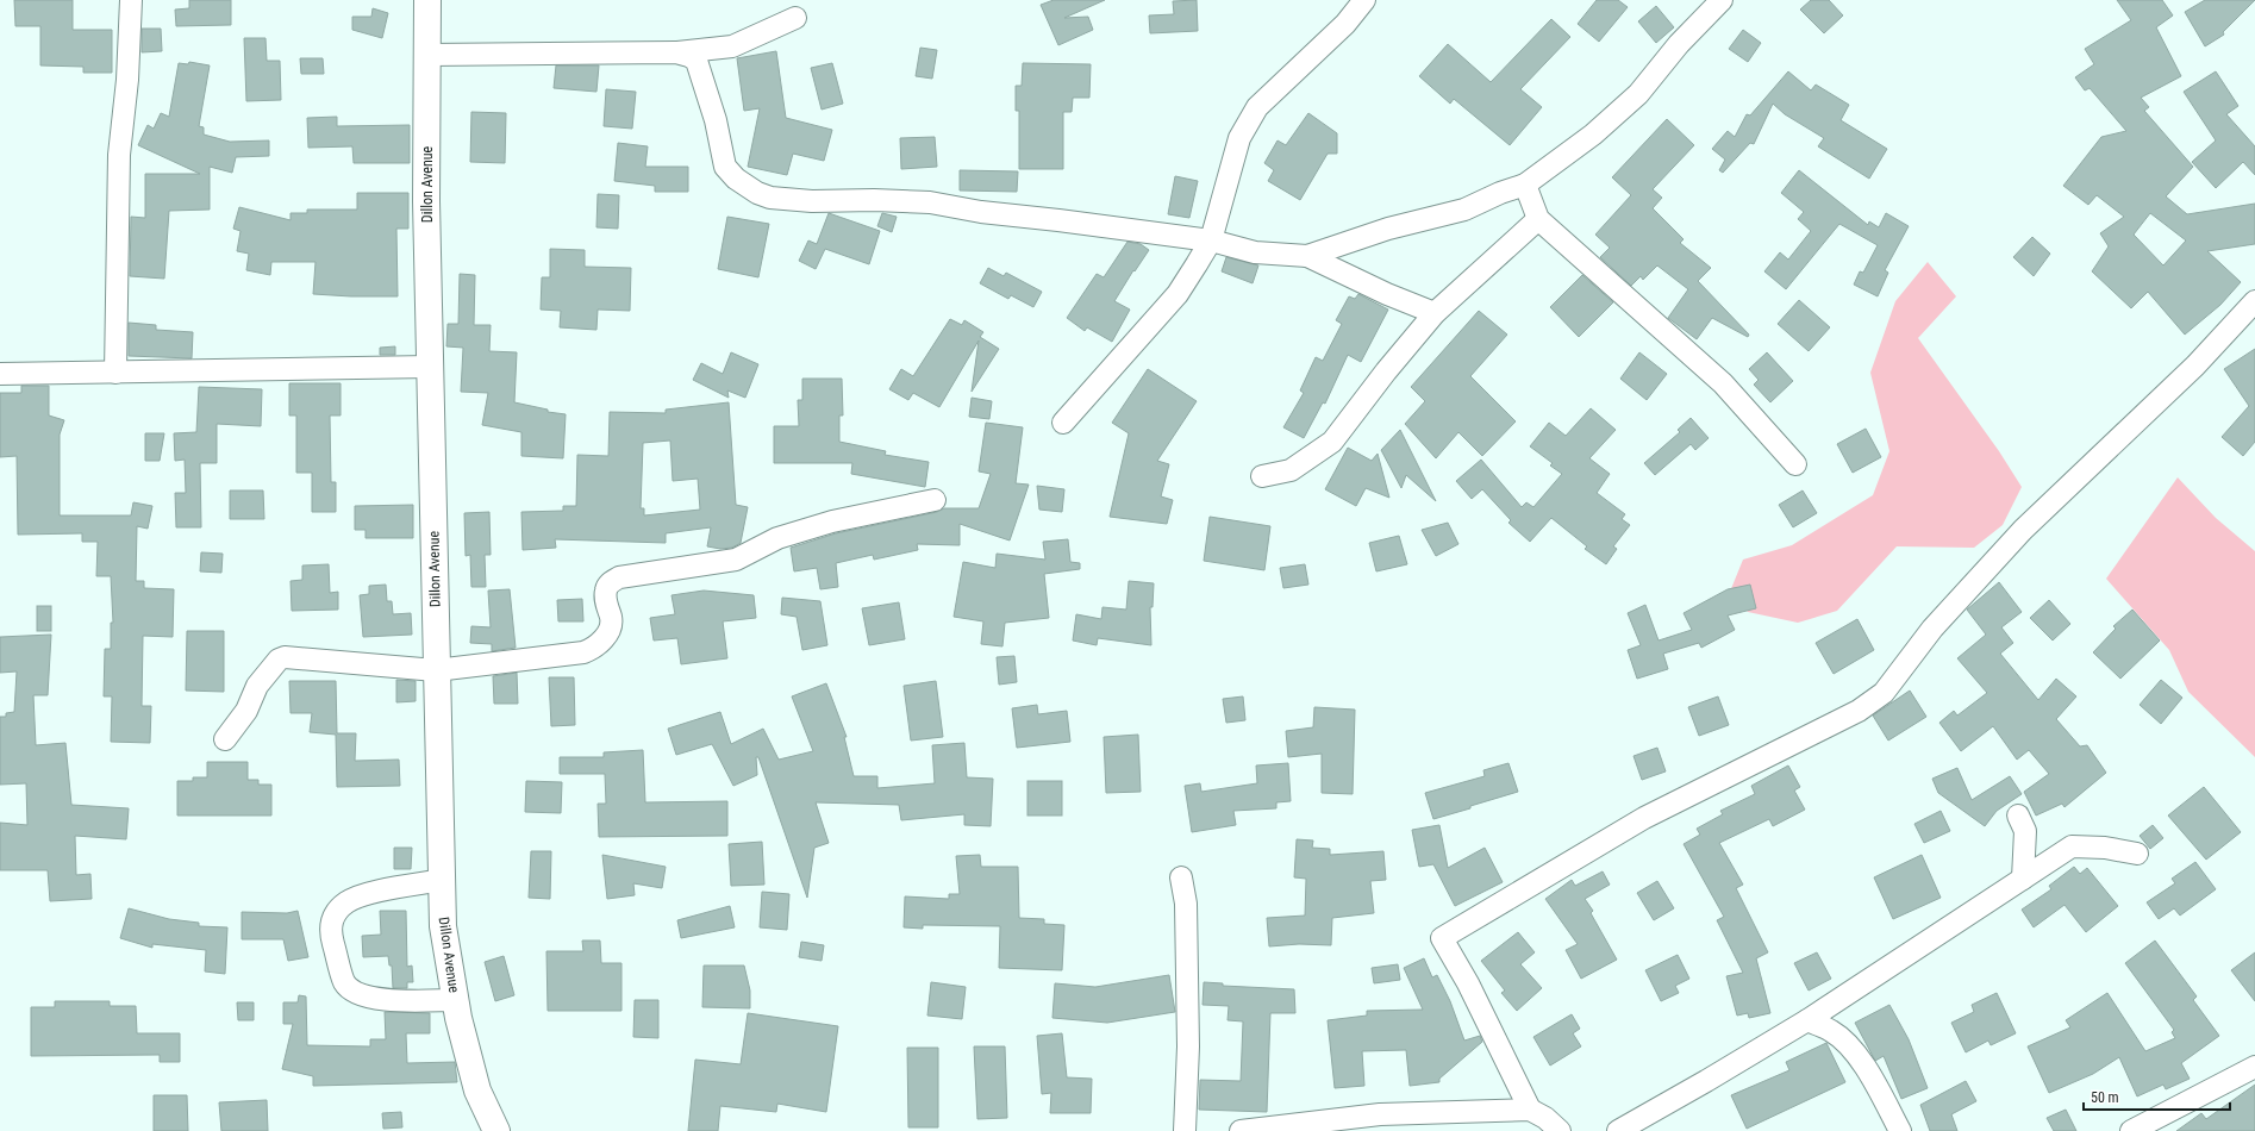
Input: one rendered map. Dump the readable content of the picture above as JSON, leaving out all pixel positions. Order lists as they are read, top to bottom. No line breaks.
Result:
{"streets":{"street":["Dillon Avenue"]},"scale_bar":"50 m"}
